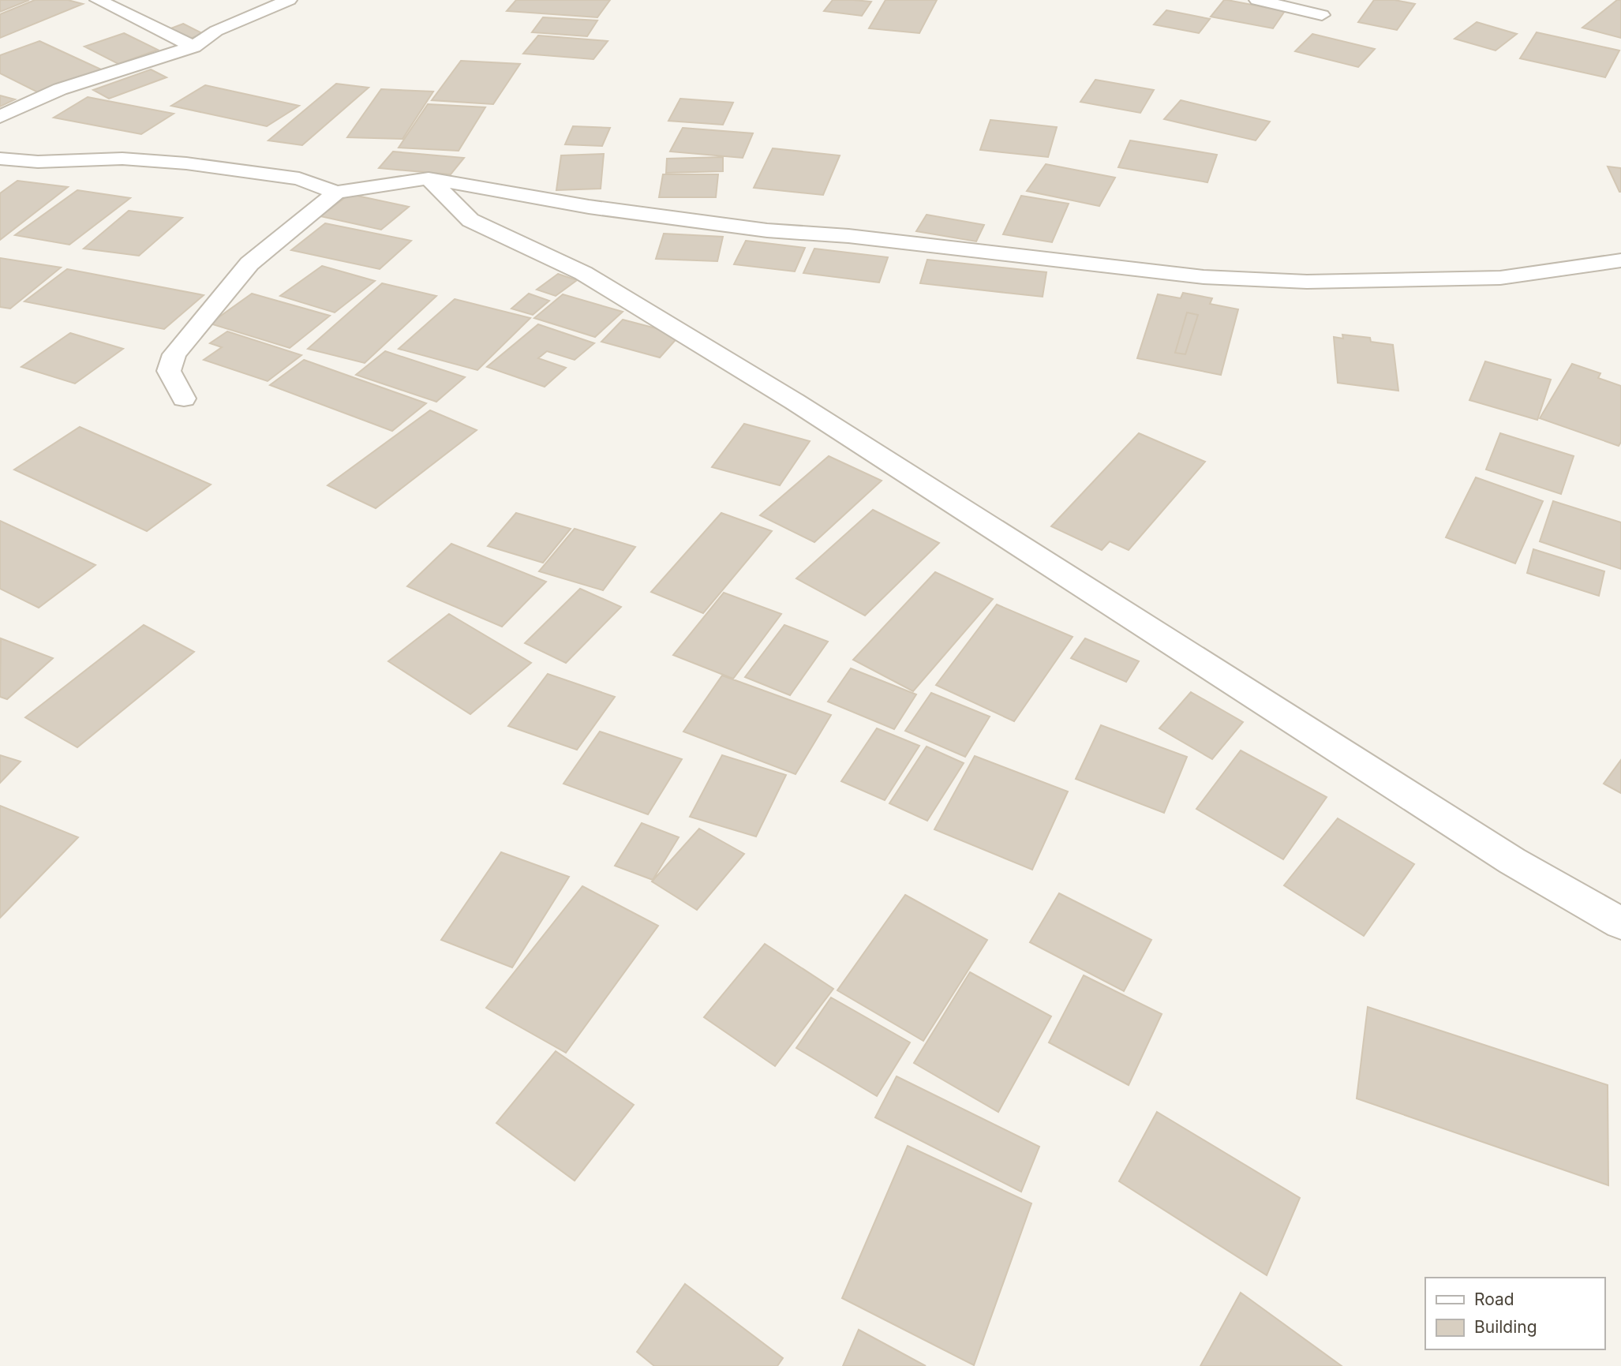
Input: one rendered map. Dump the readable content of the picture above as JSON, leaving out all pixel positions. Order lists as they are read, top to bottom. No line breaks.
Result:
{"legend":["Road","Building"]}
